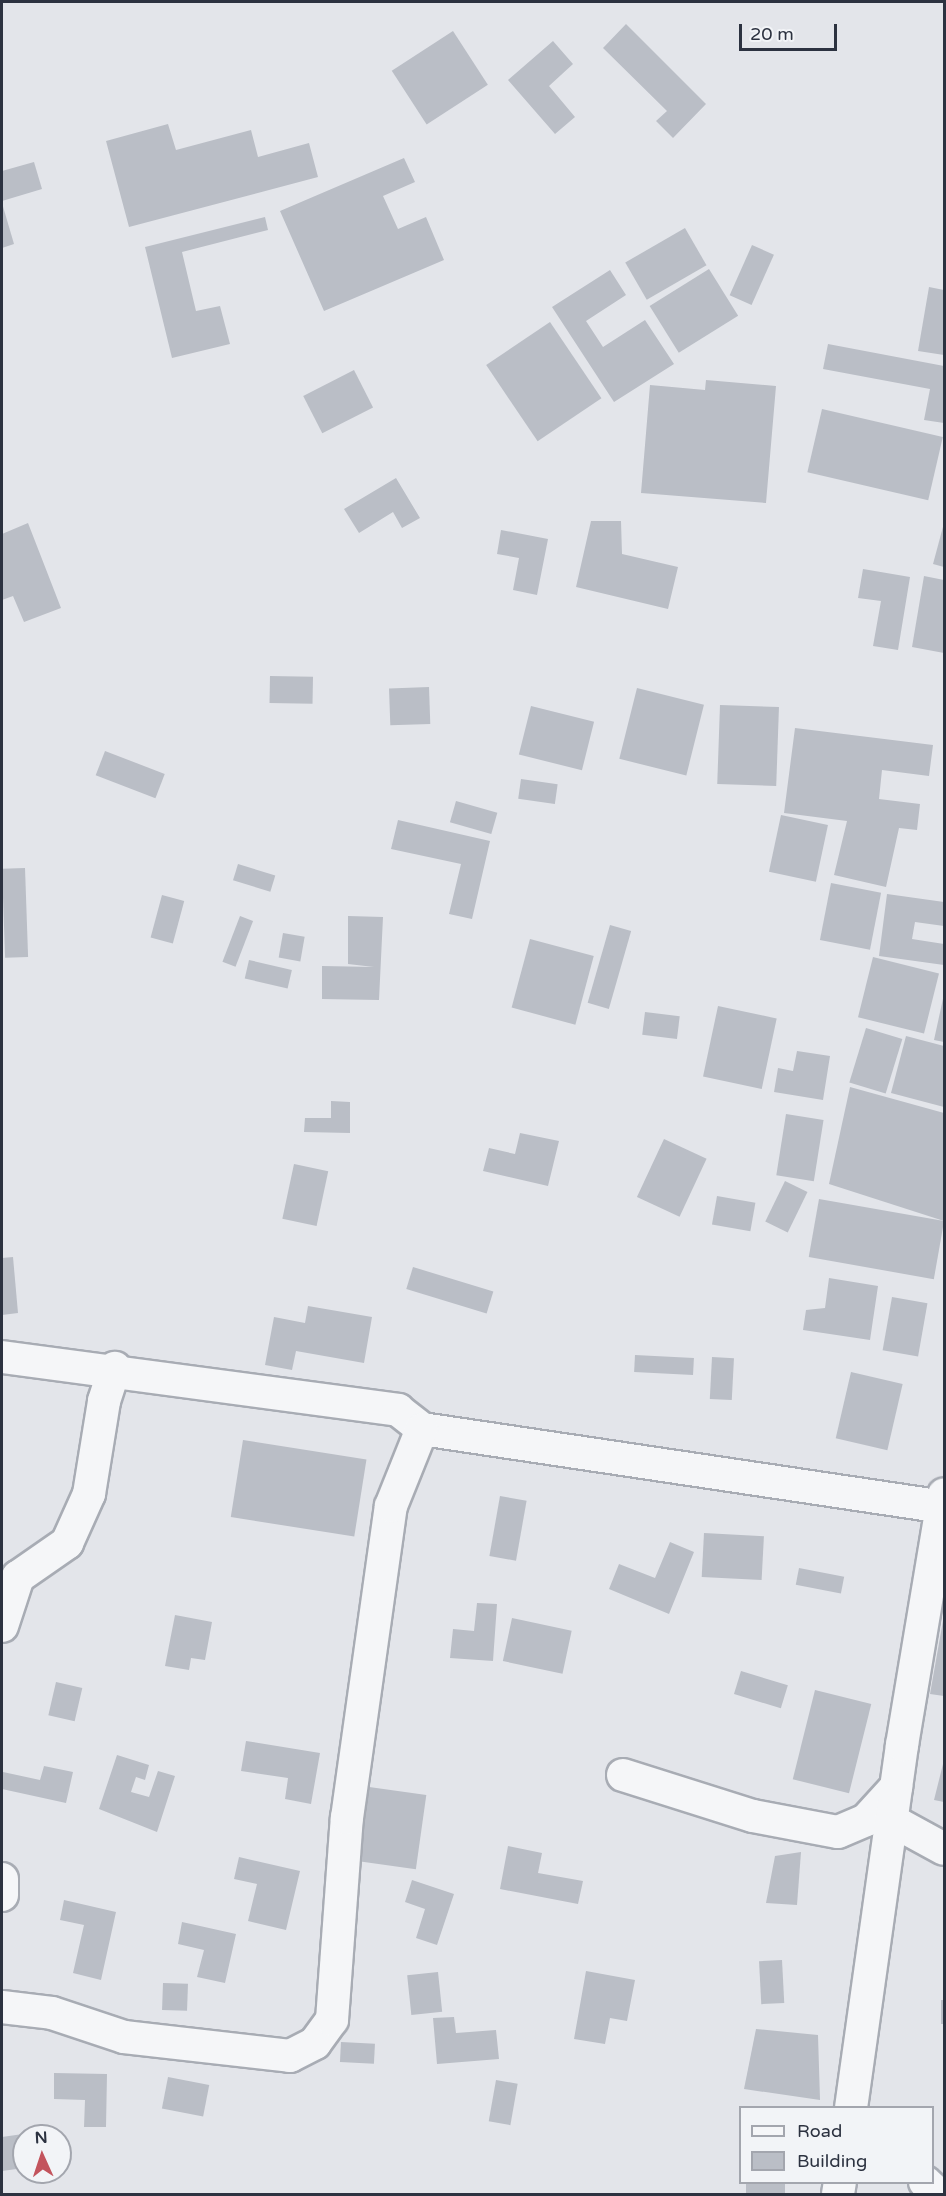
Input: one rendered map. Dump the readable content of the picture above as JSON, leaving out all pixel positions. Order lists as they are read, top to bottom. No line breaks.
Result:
{"legend":["Road","Building"],"scale_bar":"20 m","north":"top"}
